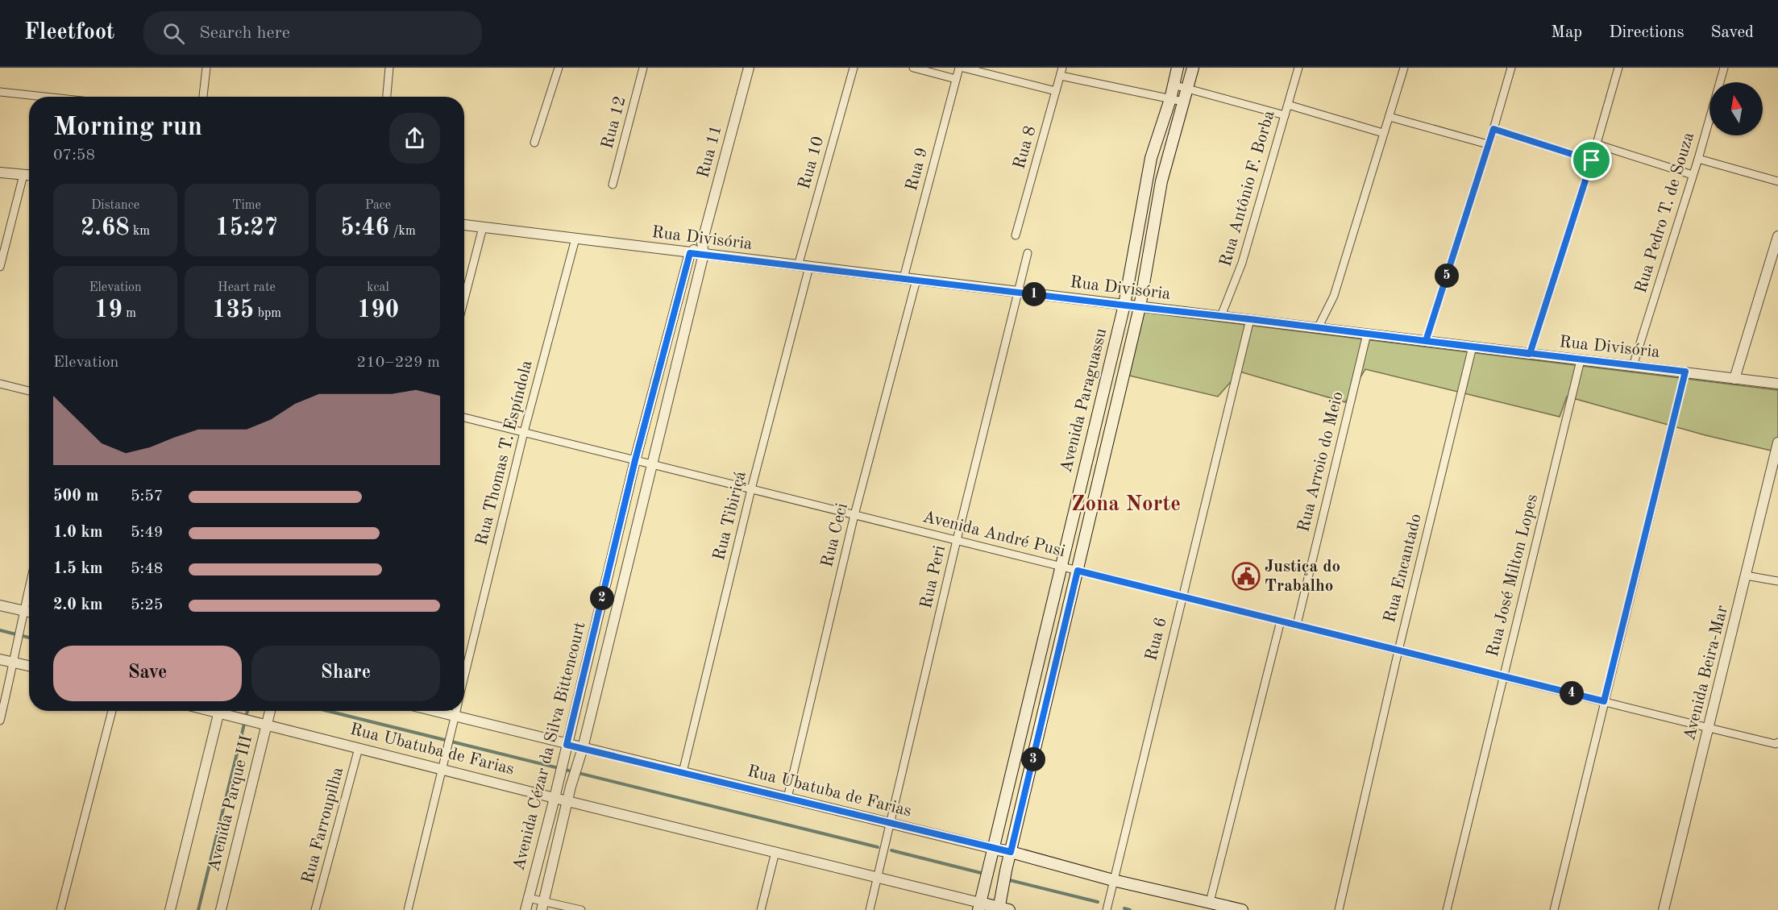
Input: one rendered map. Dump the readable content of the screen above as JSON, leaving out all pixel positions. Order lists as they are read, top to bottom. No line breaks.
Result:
{"streets":{"main road":["Avenida Paraguassu","Rua Ubatuba de Farias"],"street":["Rua 12","Rua 8","Rua 11","Rua 10","Rua 9","Rua Antônio F. Borba","Rua Pedro T. de Souza","Rua Divisória","Rua Thomas T. Espíndola","Rua Arroio do Meio","Rua Tibiriçá","Avenida André Pusi","Rua Ceci","Rua Encantado","Rua José Milton Lopes","Rua Peri","Rua 6","Avenida Beira-Mar","Avenida Cézar da Silva Bittencourt","Avenida Parque III","Rua Farroupilha"]},"crossings":[["Rua 11","Rua Divisória"],["Rua 11","Avenida Cézar da Silva Bittencourt"],["Rua 10","Rua Divisória"],["Rua 9","Rua Divisória"],["Rua Antônio F. Borba","Rua Divisória"],["Rua Pedro T. de Souza","Rua Divisória"],["Rua Divisória","Avenida Paraguassu"],["Rua Divisória","Rua Thomas T. Espíndola"],["Rua Divisória","Rua Arroio do Meio"],["Rua Divisória","Rua Tibiriçá"],["Rua Divisória","Rua Ceci"],["Rua Divisória","Rua Encantado"],["Rua Divisória","Rua José Milton Lopes"],["Rua Divisória","Rua Peri"],["Rua Divisória","Rua 6"],["Rua Divisória","Avenida Cézar da Silva Bittencourt"],["Avenida Paraguassu","Avenida André Pusi"],["Avenida Paraguassu","Rua Ubatuba de Farias"],["Rua Thomas T. Espíndola","Avenida André Pusi"],["Rua Thomas T. Espíndola","Rua Ubatuba de Farias"],["Rua Arroio do Meio","Avenida André Pusi"],["Rua Tibiriçá","Avenida André Pusi"],["Rua Tibiriçá","Rua Ubatuba de Farias"],["Avenida André Pusi","Rua Ceci"],["Avenida André Pusi","Rua Encantado"],["Avenida André Pusi","Rua José Milton Lopes"],["Avenida André Pusi","Rua Peri"],["Avenida André Pusi","Rua 6"],["Avenida André Pusi","Avenida Beira-Mar"],["Avenida André Pusi","Avenida Cézar da Silva Bittencourt"],["Rua Ceci","Rua Ubatuba de Farias"],["Rua Peri","Rua Ubatuba de Farias"],["Rua 6","Rua Ubatuba de Farias"],["Avenida Cézar da Silva Bittencourt","Rua Ubatuba de Farias"],["Rua Ubatuba de Farias","Avenida Parque III"],["Rua Ubatuba de Farias","Rua Farroupilha"]],"districts":["Zona Norte"],"places":{"public building":["Justiça do Trabalho"]},"north":"top","page":{"header":"Fleetfoot","search":"Search here","nav":["Map","Directions","Saved"],"heading":["Morning run","07:58"],"stats":[["Distance","2.68 km"],["Time","15:27"],["Pace","5:46 /km"],["Elevation","19 m"],["Heart rate","135 bpm"],["kcal","190"]],"pins":["5","1","2","4","3"],"chart":["Elevation","210–229 m"],"list":[{"name":"500 m","note":"5:57"},{"name":"1.0 km","note":"5:49"},{"name":"1.5 km","note":"5:48"},{"name":"2.0 km","note":"5:25"}],"buttons":["Save","Share"]}}
